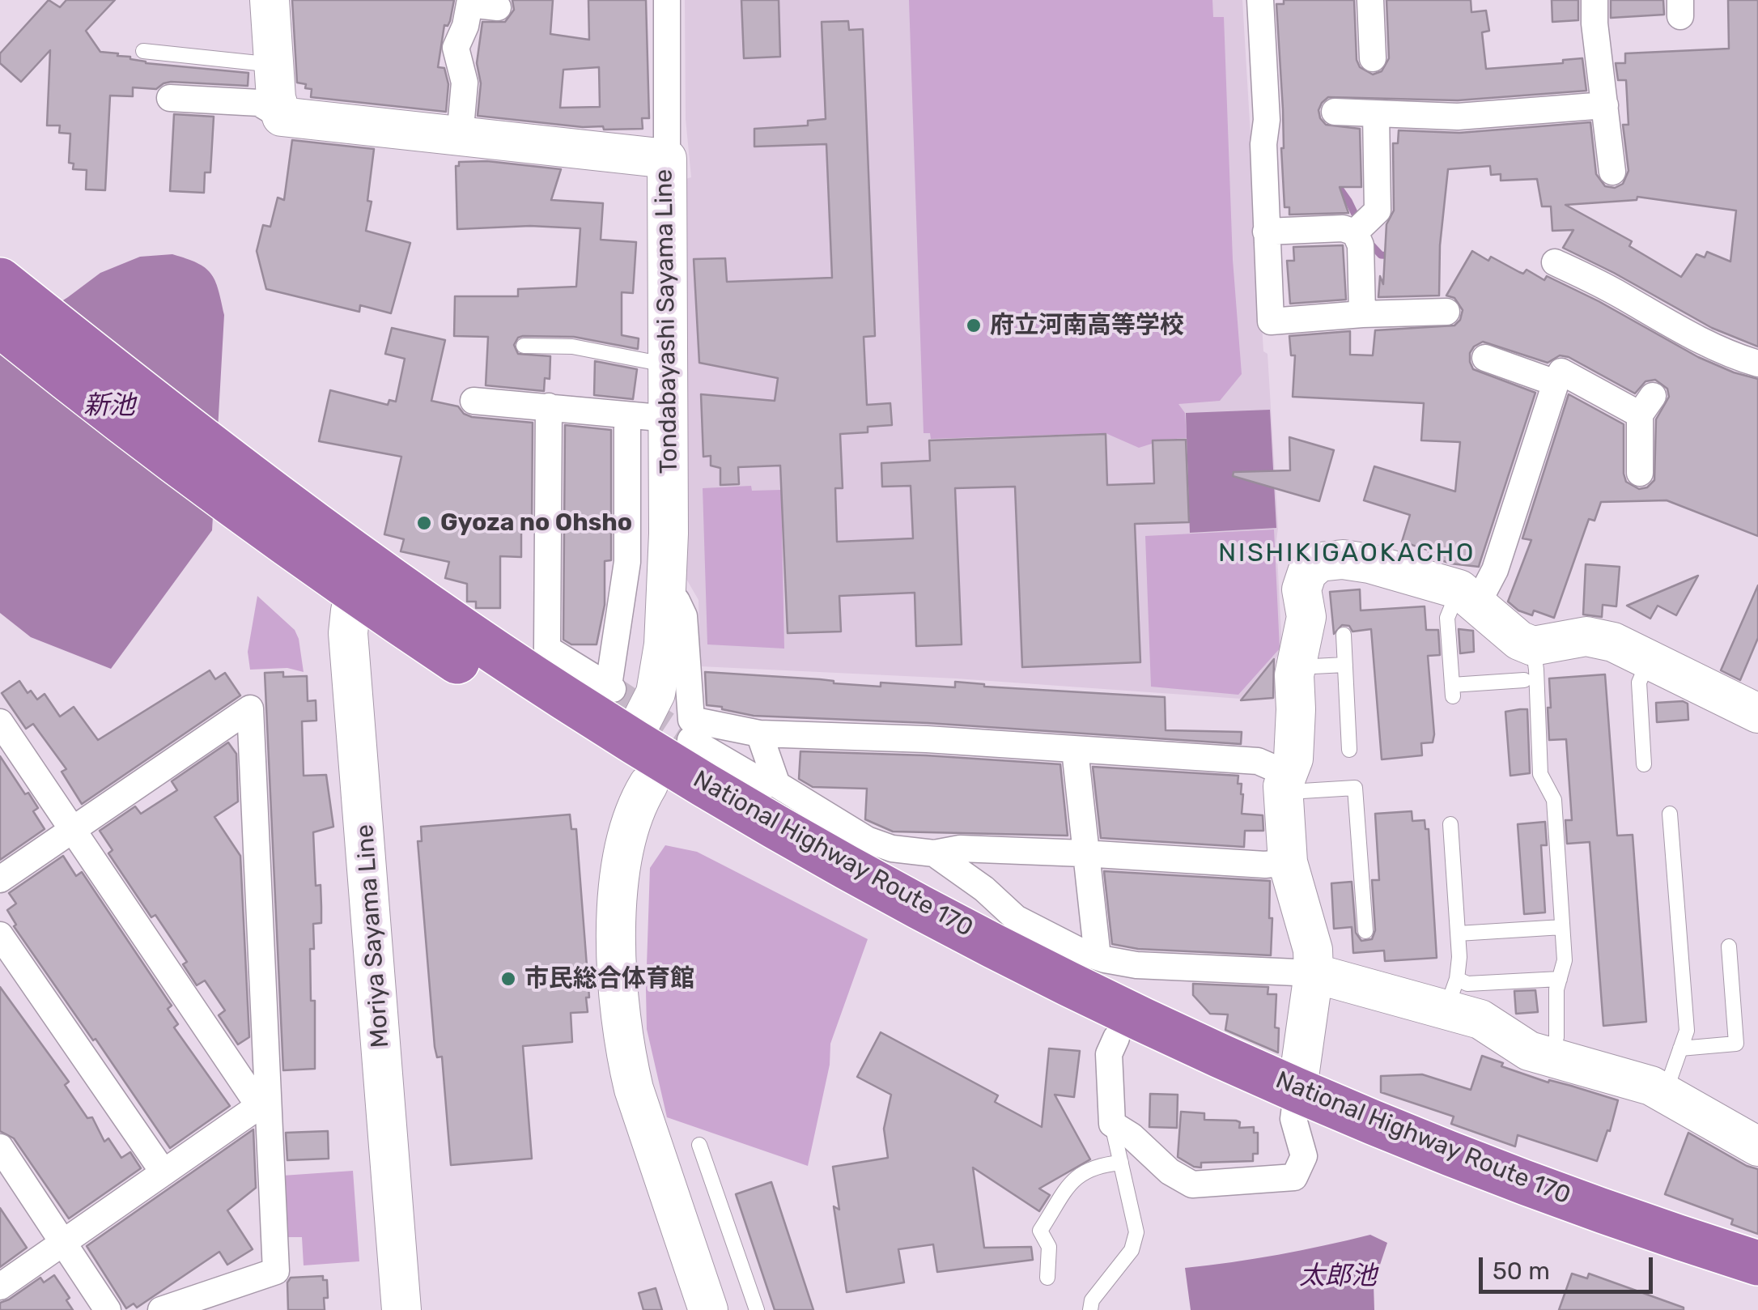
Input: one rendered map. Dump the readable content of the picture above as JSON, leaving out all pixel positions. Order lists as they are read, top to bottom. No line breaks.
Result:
{"streets":{"highway":["National Highway Route 170"],"main road":["Tondabayashi Sayama Line","Moriya Sayama Line"]},"crossings":[["Tondabayashi Sayama Line","National Highway Route 170"],["National Highway Route 170","Moriya Sayama Line"]],"districts":["NISHIKIGAOKACHO"],"water":["新池","太郎池"],"places":["府立河南高等学校","Gyoza no Ohsho","市民総合体育館"],"scale_bar":"50 m"}
